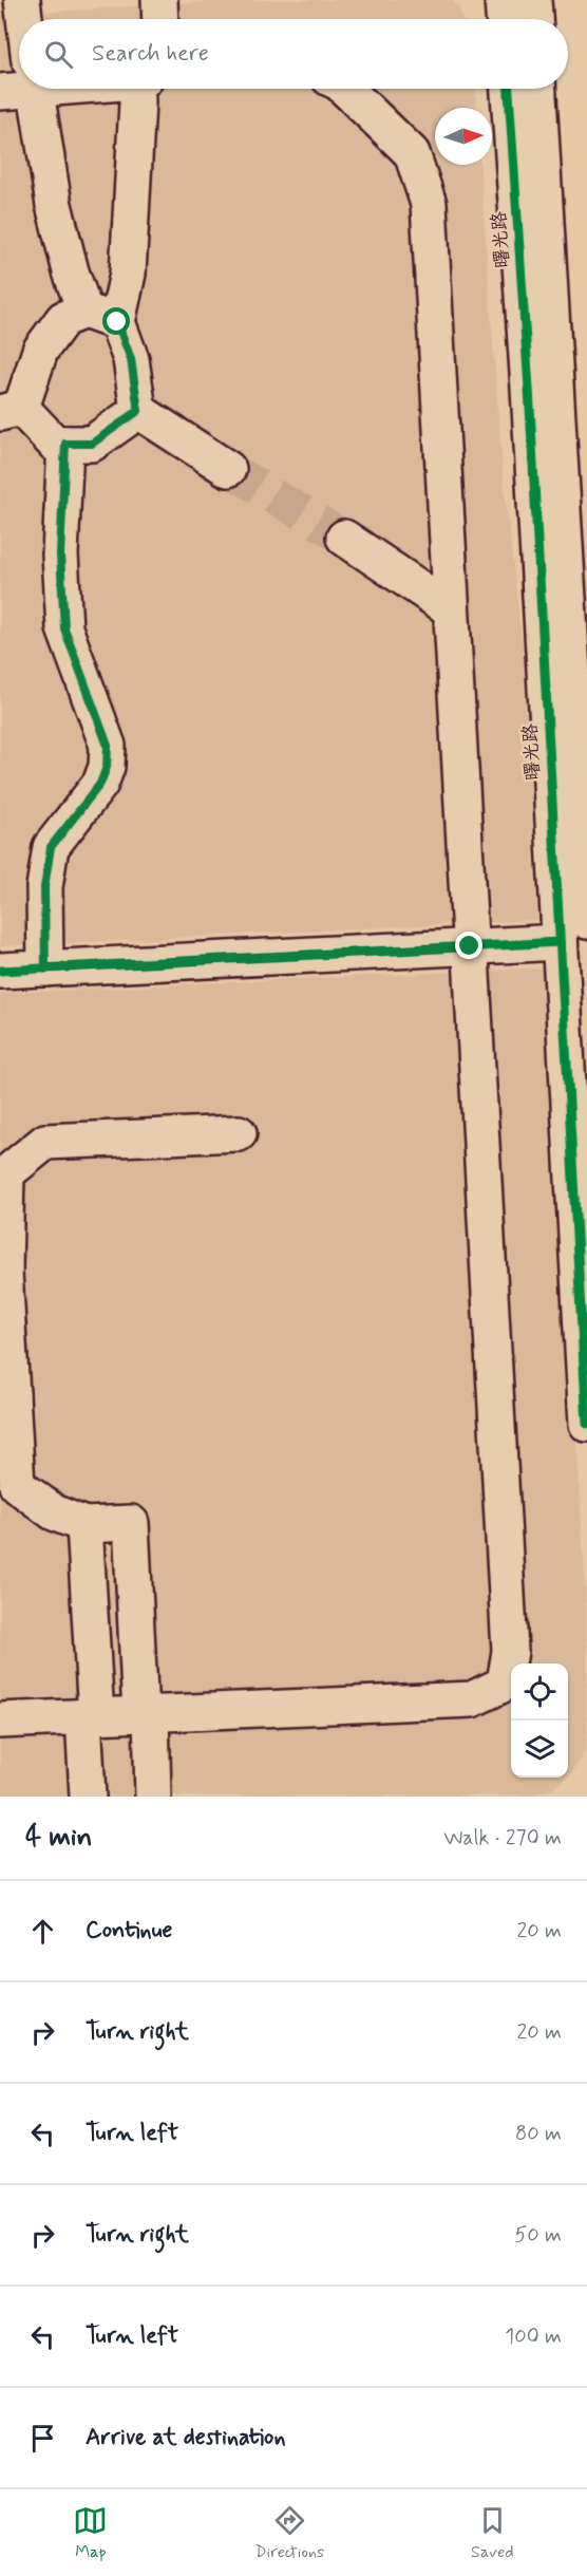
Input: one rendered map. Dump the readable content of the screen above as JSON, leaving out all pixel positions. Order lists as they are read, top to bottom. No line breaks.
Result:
{"streets":{"street":["曙光路"]},"north":"right","page":{"search":"Search here","heading":["4 min","Walk · 270 m"],"list":[["Continue","20 m"],["Turn right","20 m"],["Turn left","80 m"],["Turn right","50 m"],["Turn left","100 m"],"Arrive at destination"],"nav":["Map","Directions","Saved"]}}
